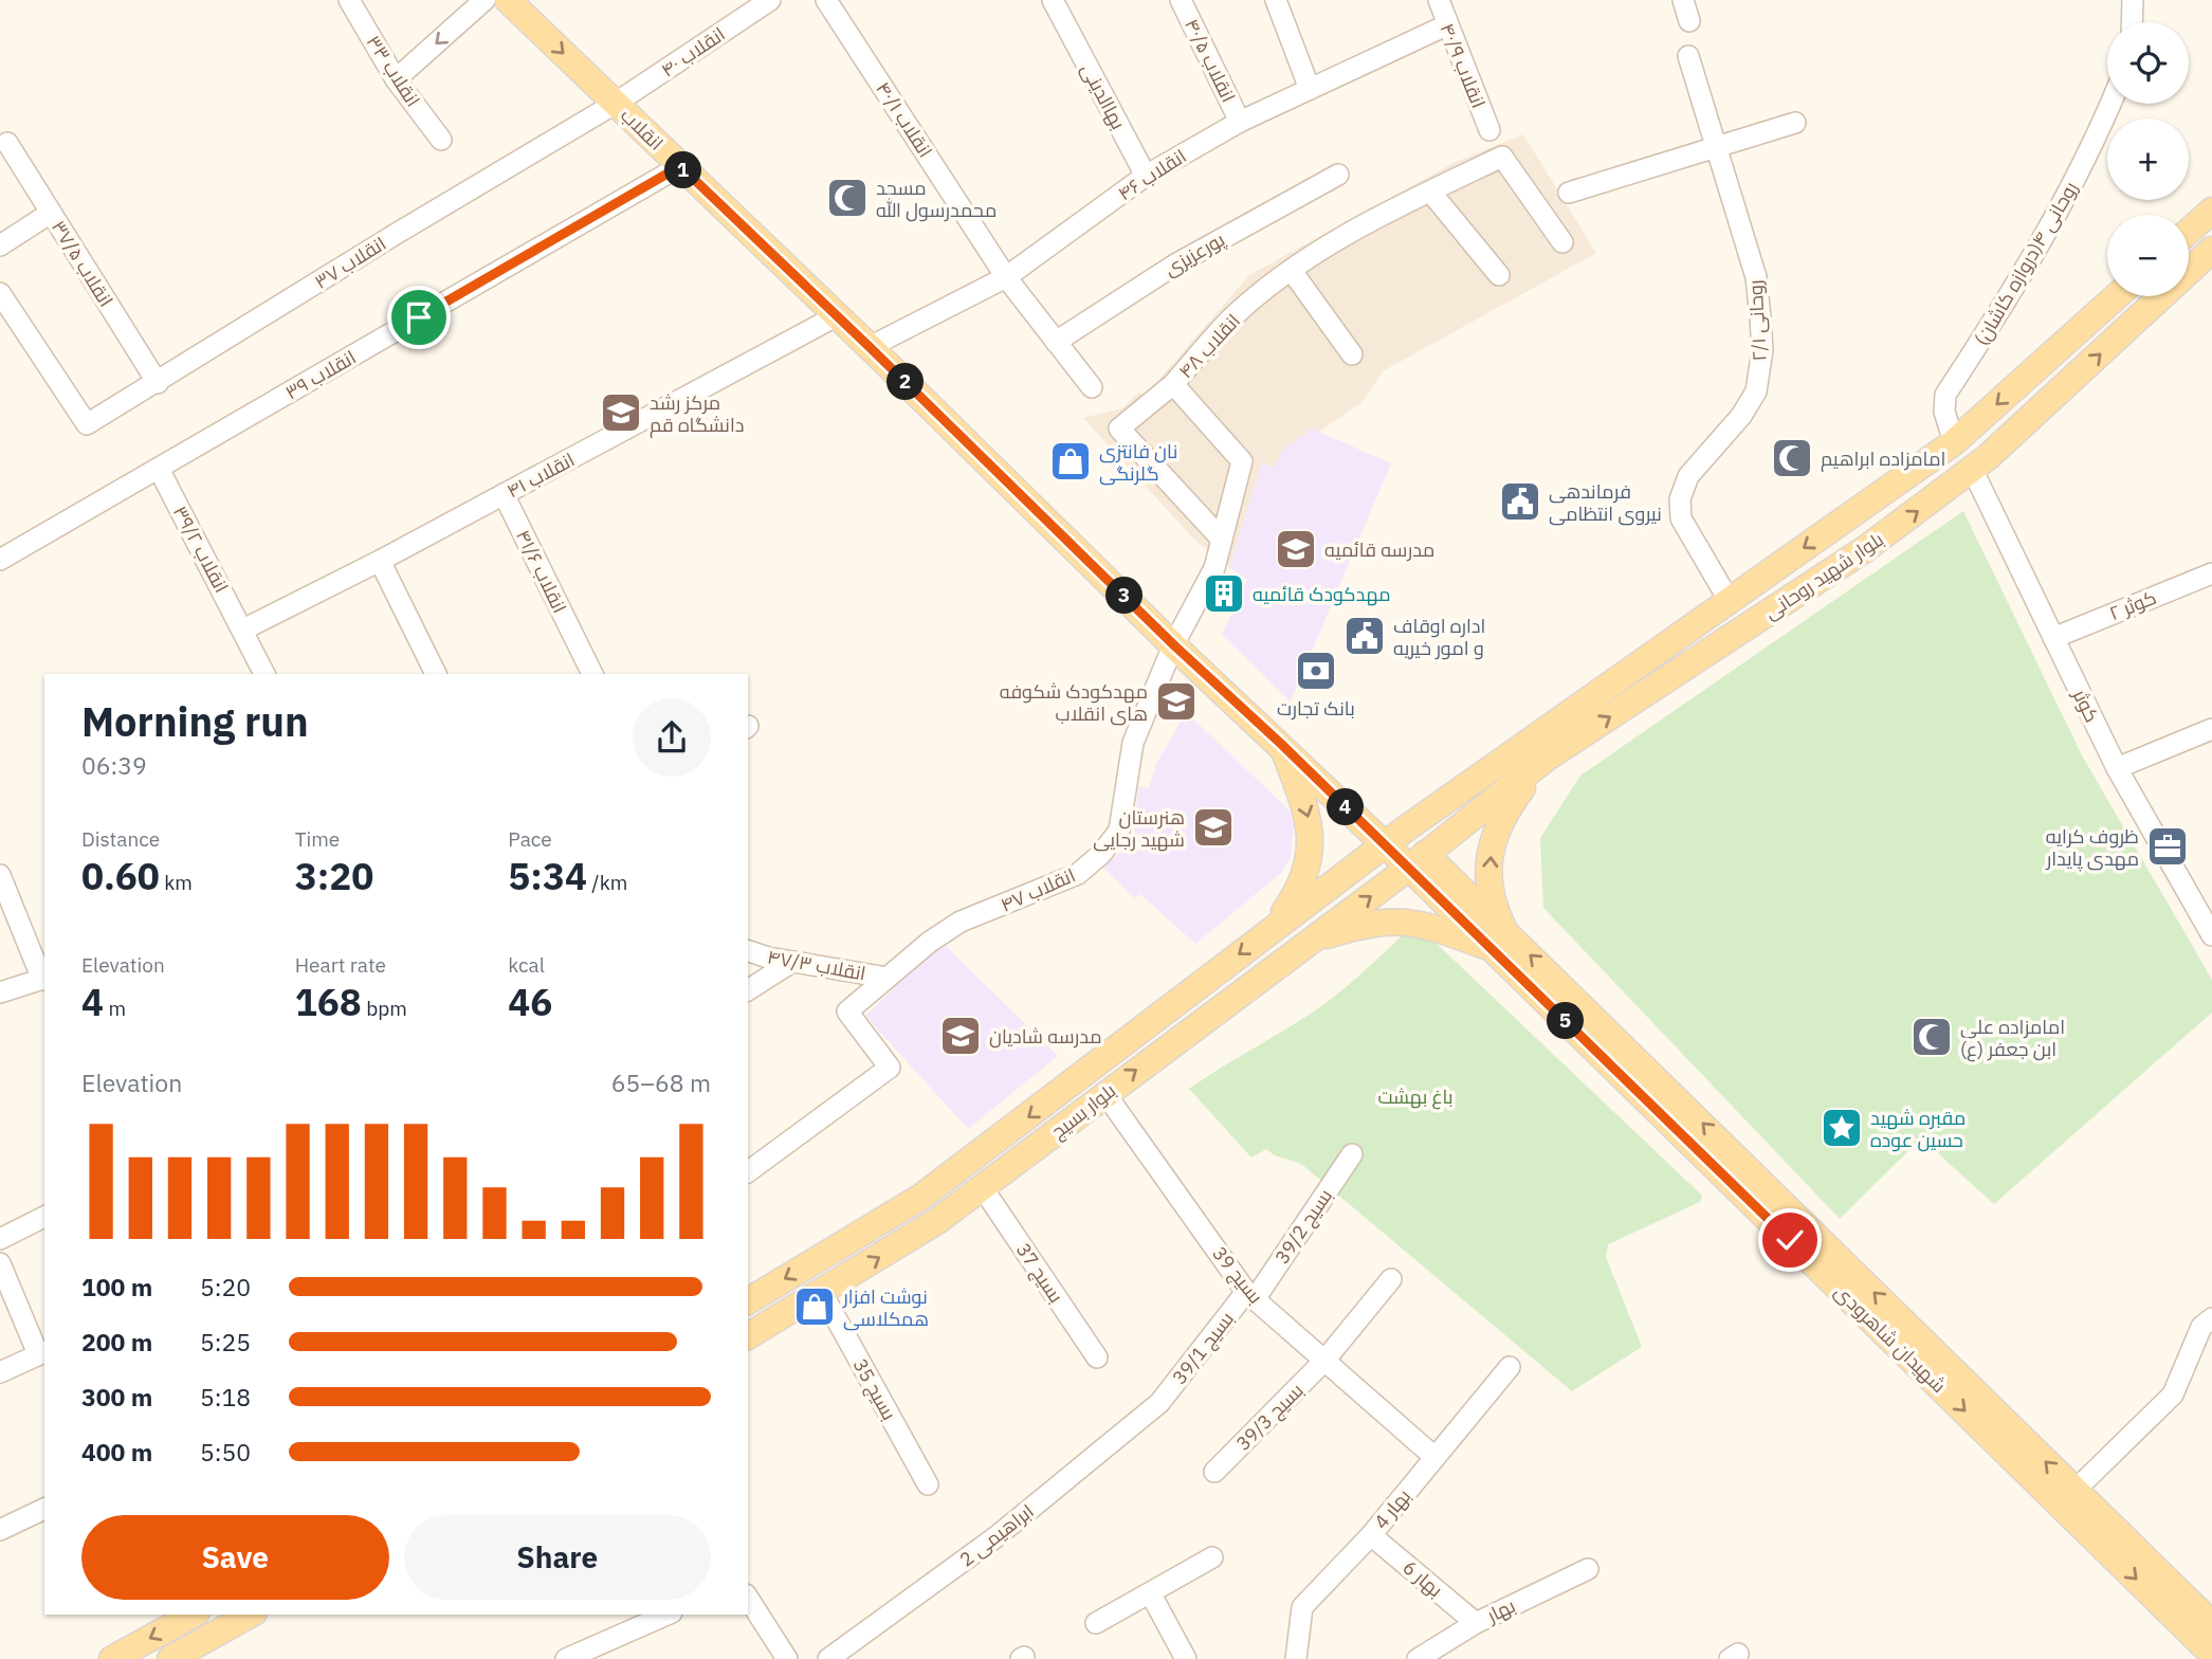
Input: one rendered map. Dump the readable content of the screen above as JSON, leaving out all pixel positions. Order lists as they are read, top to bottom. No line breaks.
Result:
{"streets":{"main road":["انقلاب","بلوار شهید روحانی","بلوار بسیج","شهیدان شاهرودی"],"street":["انقلاب ۴۰","انقلاب ۴۰/۵","انقلاب ۴۰/۹","انقلاب ۳۳","بهاالدینی","انقلاب ۴۰/۱","انقلاب ۴۶","پورعزیزی","انقلاب ۳۷","انقلاب ۳۷/۵","روحانی ۴(دروازه کاشان)","روحانی ۲/۱","انقلاب ۴۸","انقلاب ۳۹","انقلاب ۴۱","انقلاب ۳۹/۲","انقلاب ۴۱/۶","کوثر ۲","کوثر","انقلاب ۴۷","انقلاب ۴۷/۳","بسیج 39/2","بسیج 37","بسیج 39","بسیج 39/1","بسیج 35","بسیج 39/3","بهار 4","ابراهیمی 2","بهار 6","بهار"]},"crossings":[["انقلاب ۴۰","انقلاب"],["انقلاب ۴۰","انقلاب ۳۷"],["انقلاب ۴۰/۵","انقلاب ۴۶"],["انقلاب ۴۰/۹","انقلاب ۴۶"],["بهاالدینی","انقلاب ۴۶"],["انقلاب ۴۰/۱","انقلاب ۴۶"],["انقلاب","انقلاب ۴۶"],["انقلاب","انقلاب ۳۷"],["انقلاب","انقلاب ۴۸"],["انقلاب","انقلاب ۳۹"],["انقلاب","انقلاب ۴۱"],["انقلاب","بلوار شهید روحانی"],["انقلاب","انقلاب ۴۷"],["انقلاب","بلوار بسیج"],["انقلاب","شهیدان شاهرودی"],["انقلاب ۳۷","انقلاب ۳۷/۵"],["روحانی ۴(دروازه کاشان)","بلوار شهید روحانی"],["روحانی ۲/۱","بلوار شهید روحانی"],["انقلاب ۴۸","انقلاب ۴۷"],["انقلاب ۳۹","انقلاب ۳۹/۲"],["انقلاب ۴۱","انقلاب ۳۹/۲"],["انقلاب ۴۱","انقلاب ۴۱/۶"],["بلوار شهید روحانی","کوثر"],["بلوار شهید روحانی","بلوار بسیج"],["بلوار شهید روحانی","شهیدان شاهرودی"],["کوثر ۲","کوثر"],["انقلاب ۴۷","انقلاب ۴۷/۳"],["بلوار بسیج","بسیج 37"],["بلوار بسیج","بسیج 39"],["بلوار بسیج","شهیدان شاهرودی"],["بلوار بسیج","بسیج 35"],["بسیج 39/2","بسیج 39"],["بسیج 39/2","بسیج 39/1"],["بسیج 39","بسیج 39/1"],["بسیج 39","بسیج 39/3"],["بسیج 39","بهار 4"],["بسیج 39/1","ابراهیمی 2"],["بهار 4","بهار 6"],["بهار 6","بهار"]],"parks":["باغ بهشت"],"places":{"mosque":["مسجد محمدرسول الله","امامزاده ابراهیم","امامزاده علی‌ ابن جعفر (ع)"],"school or university":["مرکز رشد دانشگاه قم","مدرسه قائمیه","مهدکودک شکوفه های انقلاب","هنرستان شهید رجایی","مدرسه شادیان"],"shop":["نان فانتزی گلرنگی","نوشت افزار همکلاسی"],"public building":["فرماندهی نیروی انتظامی","اداره اوقاف و امور خیریه"],"building":["مهدکودک قائمیه"],"bank":["بانک تجارت"],"office":["ظروف کرایه مهدی پایدار"],"place":["مقبره شهید حسین عوده"]},"page":{"map_buttons":["+","−"],"pins":["1","2","3","4","5"],"heading":["Morning run","06:39"],"stats":[["Distance","0.60 km"],["Time","3:20"],["Pace","5:34 /km"],["Elevation","4 m"],["Heart rate","168 bpm"],["kcal","46"]],"chart":["Elevation","65–68 m"],"list":[{"name":"100 m","note":"5:20"},{"name":"200 m","note":"5:25"},{"name":"300 m","note":"5:18"},{"name":"400 m","note":"5:50"}],"buttons":["Save","Share"]}}
